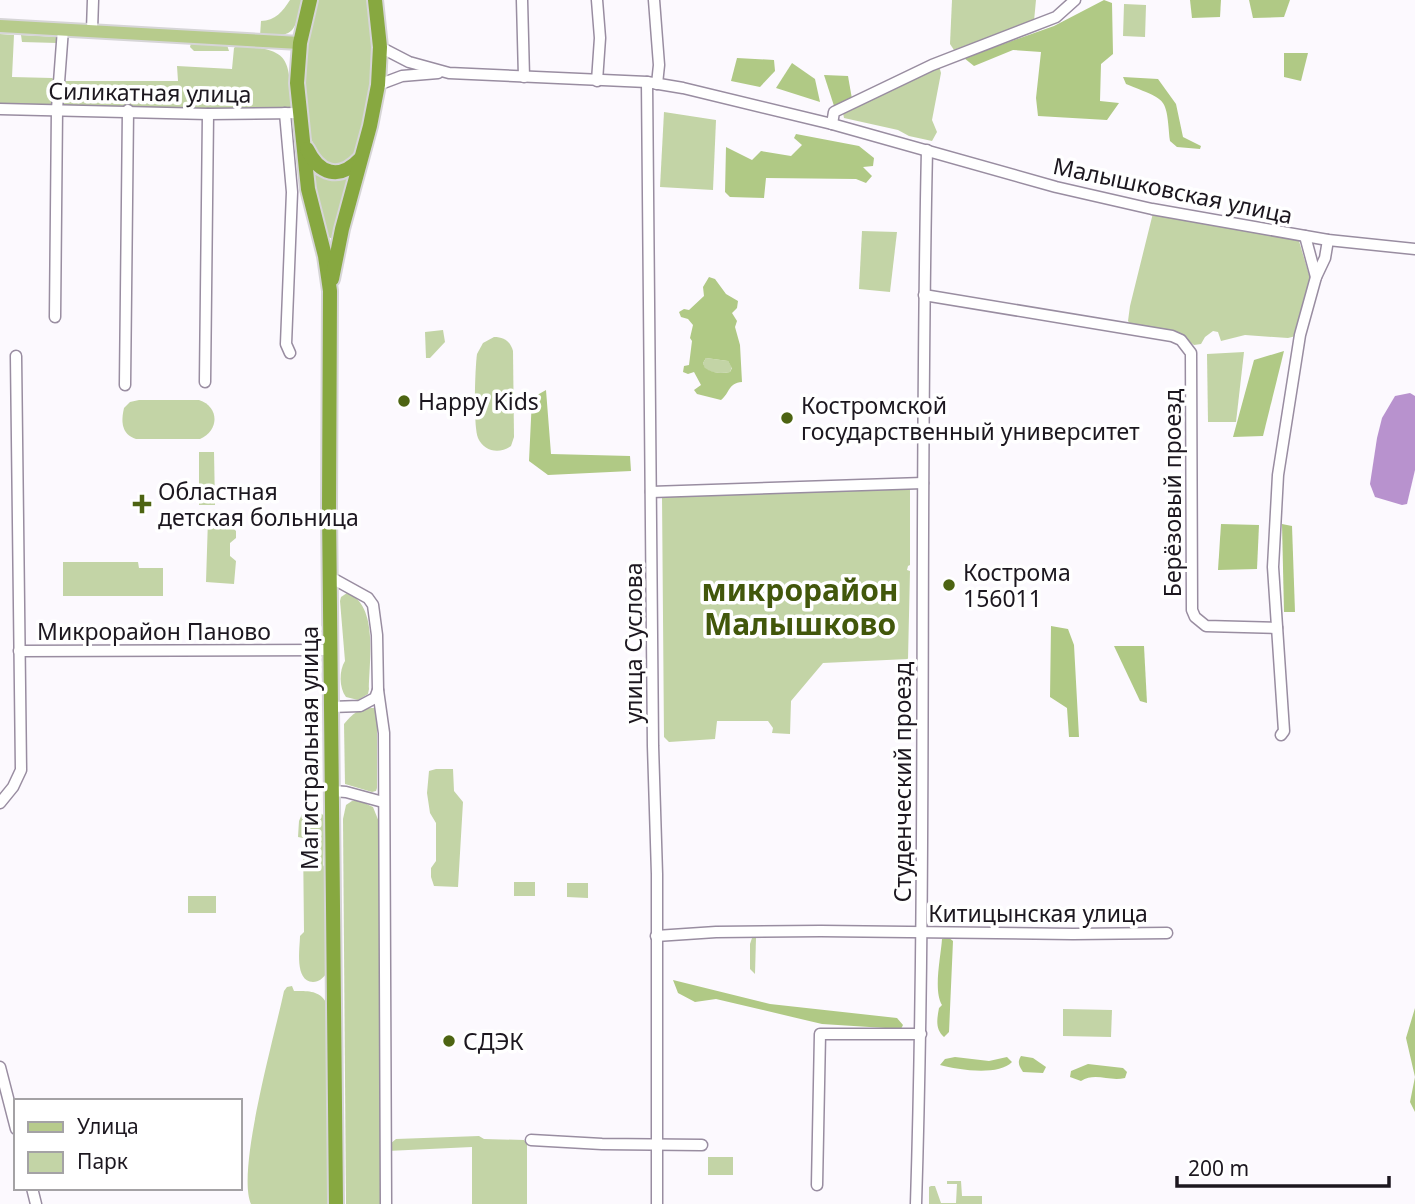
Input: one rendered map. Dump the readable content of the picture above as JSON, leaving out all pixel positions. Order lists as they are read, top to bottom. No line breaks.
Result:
{"streets":{"highway":["Магистральная улица"],"street":["Силикатная улица","Малышковская улица","Берёзовый проезд","Микрорайон Паново","улица Суслова","Студенческий проезд","Китицынская улица"]},"crossings":[["Силикатная улица","Магистральная улица"],["Малышковская улица","улица Суслова"],["Малышковская улица","Студенческий проезд"],["Берёзовый проезд","Студенческий проезд"],["Микрорайон Паново","Магистральная улица"],["улица Суслова","Китицынская улица"],["Студенческий проезд","Китицынская улица"]],"districts":["микрорайон Малышково"],"places":{"other":["Happy Kids","Костромской государственный университет","Кострома 156011","СДЭК"],"health":["Областная детская больница"]},"legend":["Улица","Парк"],"scale_bar":"200 m"}
